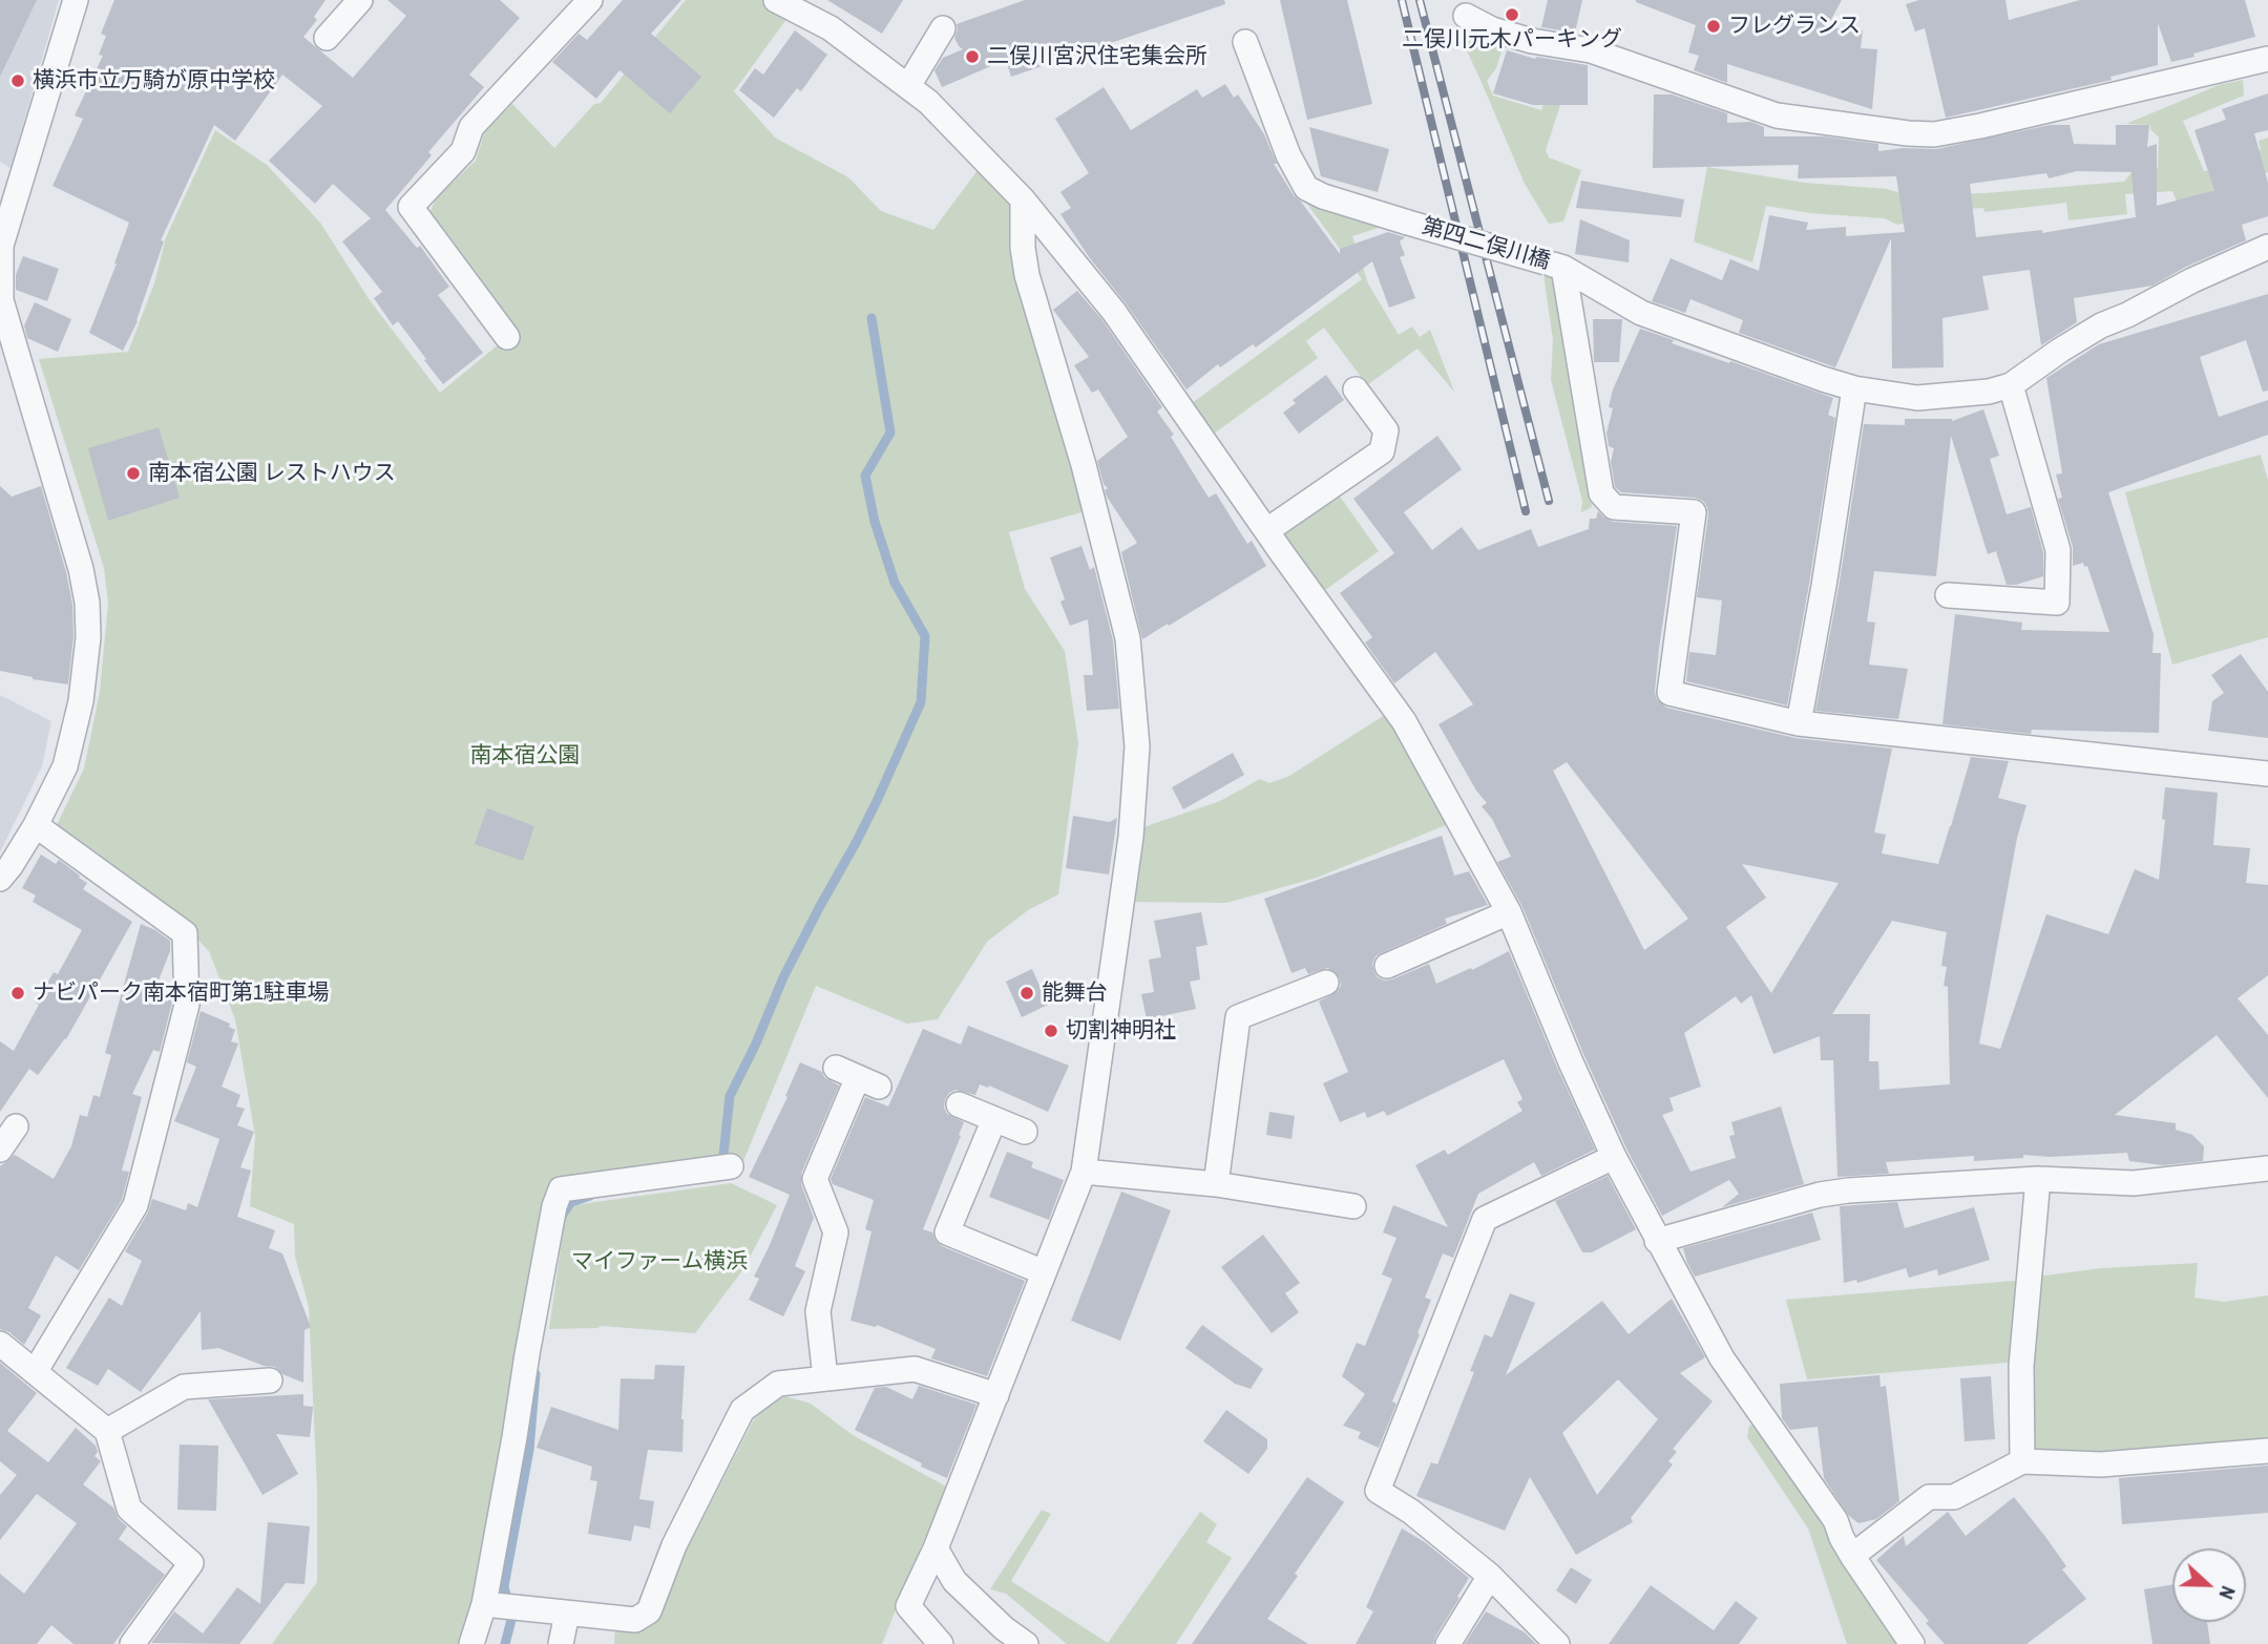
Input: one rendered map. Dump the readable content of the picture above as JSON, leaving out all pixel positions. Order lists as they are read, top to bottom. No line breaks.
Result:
{"streets":{"street":["第四二俣川橋"]},"parks":["南本宿公園","マイファーム横浜"],"places":["二俣川元木パーキング","フレグランス","二俣川宮沢住宅集会所","横浜市立万騎が原中学校","南本宿公園 レストハウス","ナビパーク南本宿町第1駐車場","能舞台","切割神明社"],"north":"right"}
